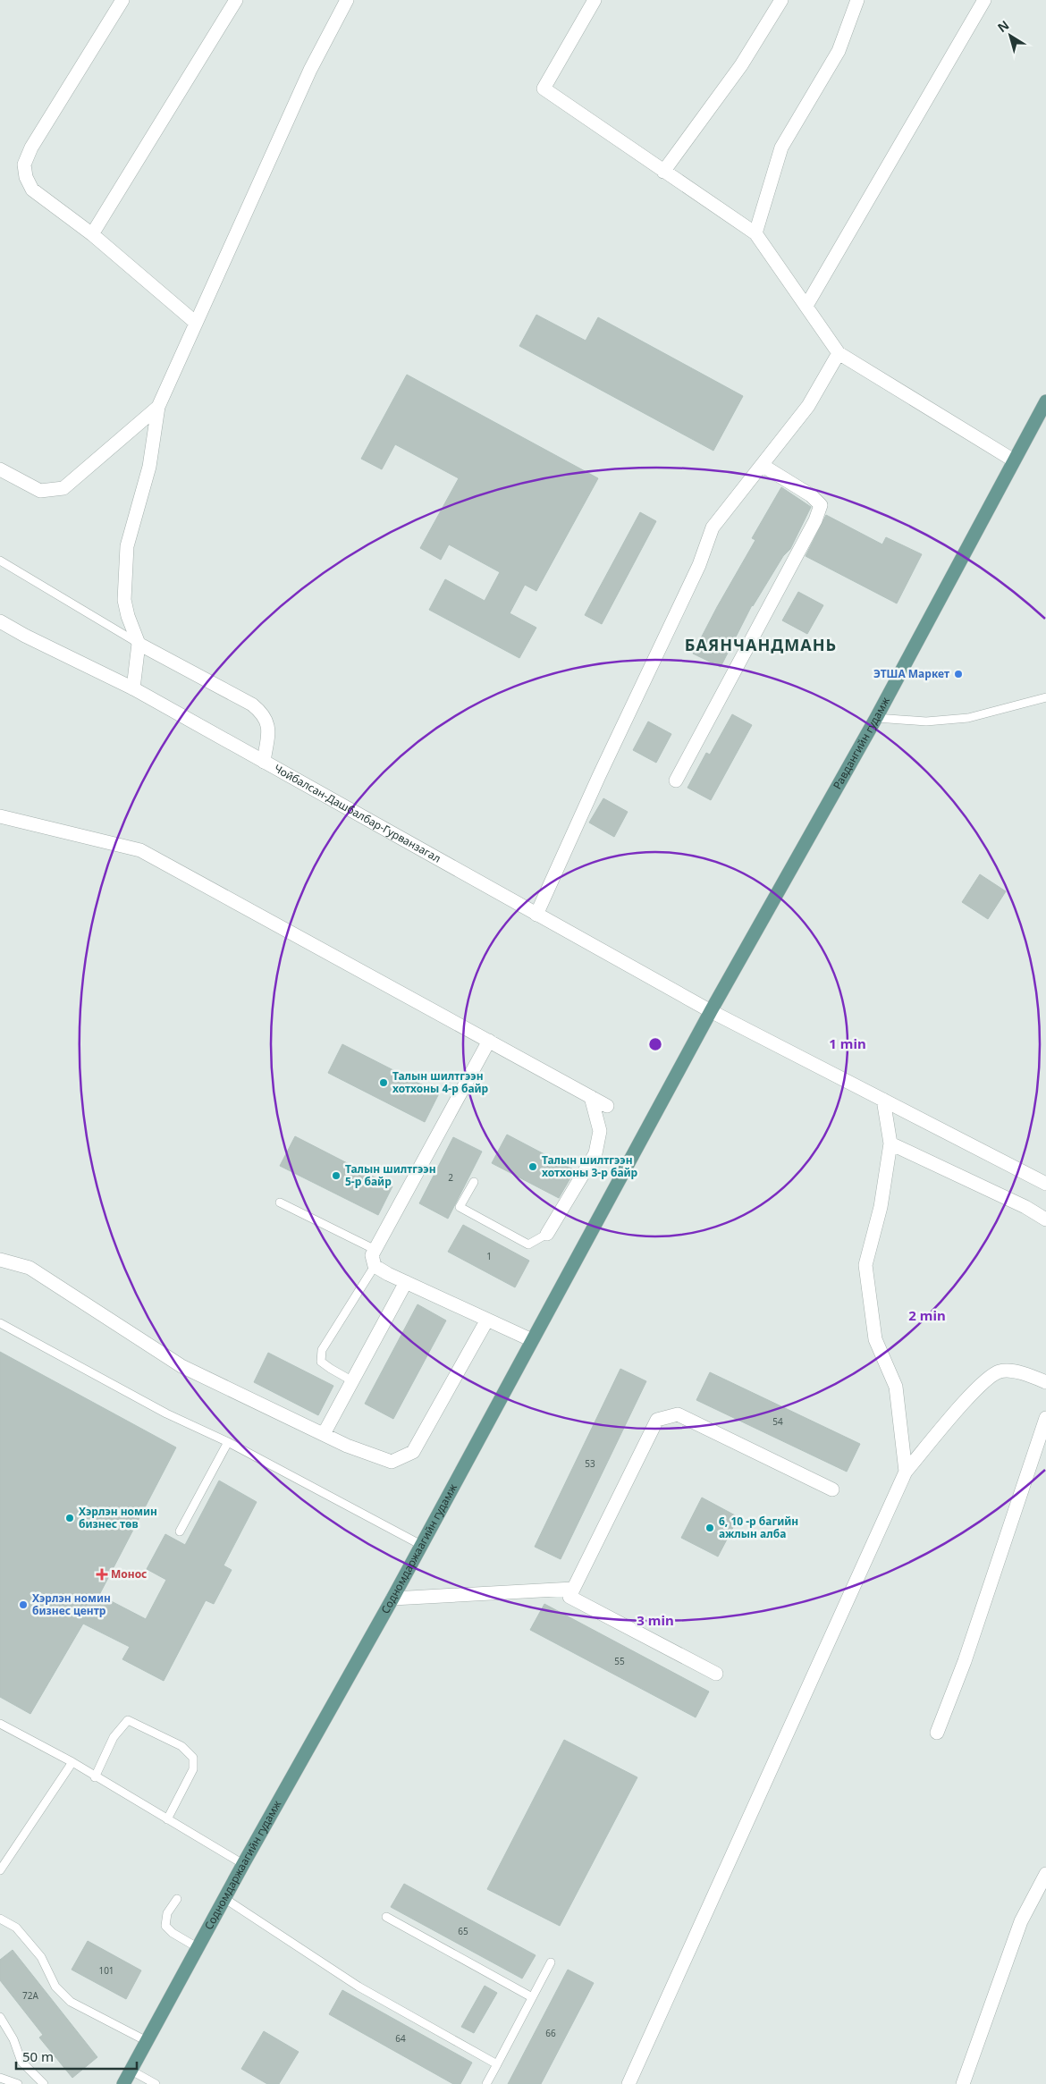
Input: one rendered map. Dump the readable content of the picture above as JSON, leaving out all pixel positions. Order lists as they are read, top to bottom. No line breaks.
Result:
{"streets":{"main road":["Равдангийн гудамж","Содномдаржаагийн гудамж"],"street":["Чойбалсан-Дашбалбар-Гурванзагал"]},"crossings":[["Равдангийн гудамж","Чойбалсан-Дашбалбар-Гурванзагал"],["Равдангийн гудамж","Содномдаржаагийн гудамж"],["Чойбалсан-Дашбалбар-Гурванзагал","Содномдаржаагийн гудамж"]],"districts":["БАЯНЧАНДМАНЬ"],"places":{"other":["ЭТША Маркет","Талын шилтгээн хотхоны 4-р байр","Талын шилтгээн хотхоны 3-р байр","Талын шилтгээн 5-р байр","Хэрлэн номин бизнес төв","6, 10 -р багийн ажлын алба","Хэрлэн номин бизнес центр"],"health":["Монос"]},"house_numbers":["2","1","54","53","55","65","101","72А","66","64"],"scale_bar":"50 m","north":"top left","rings":["1 min","2 min","3 min"]}
